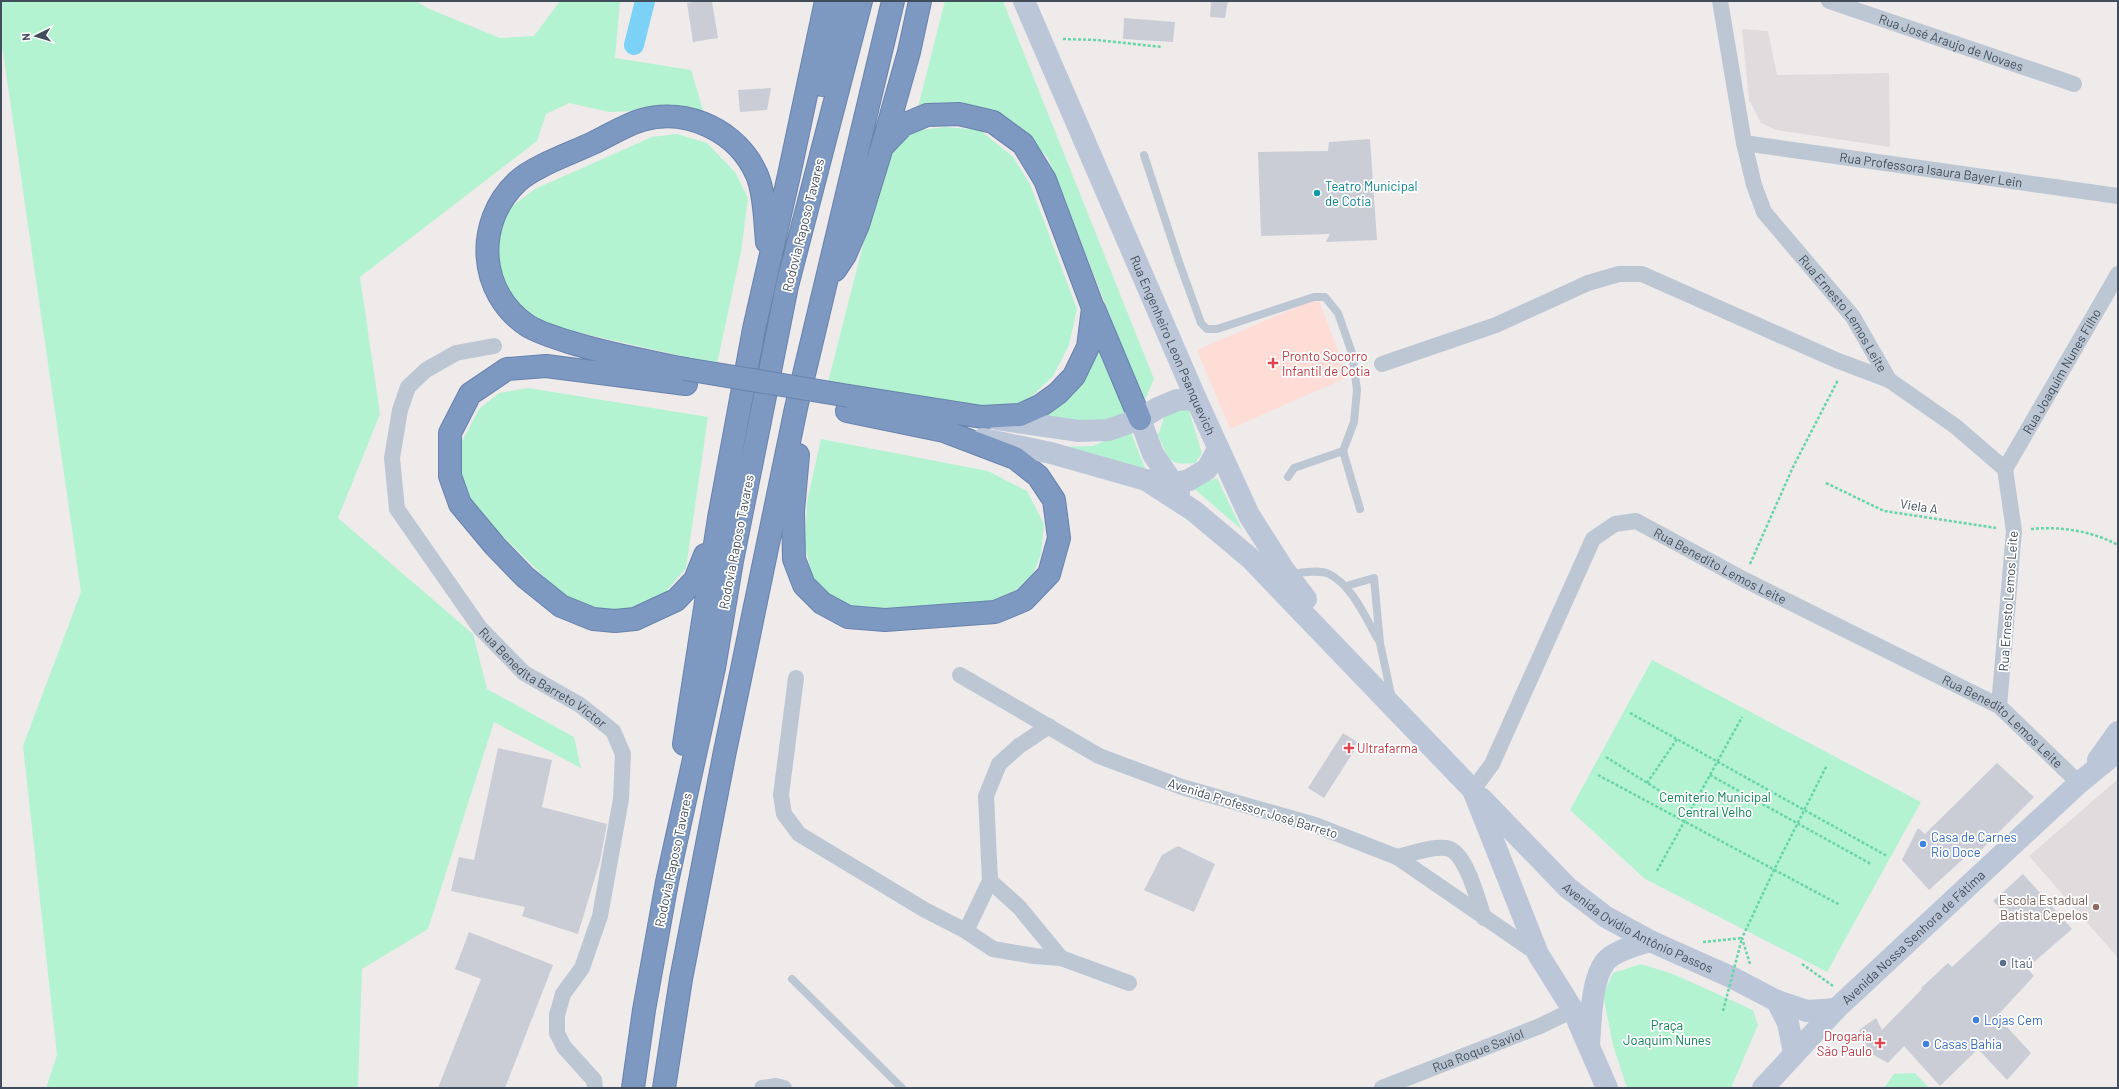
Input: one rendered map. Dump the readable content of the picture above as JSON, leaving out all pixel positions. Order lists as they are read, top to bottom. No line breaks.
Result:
{"streets":{"highway":["Rodovia Raposo Tavares"],"main road":["Rua Engenheiro Leon Psanquevich","Avenida Ovídio Antônio Passos","Avenida Nossa Senhora de Fátima"],"street":["Rua José Araujo de Novaes","Rua Professora Isaura Bayer Lein","Rua Ernesto Lemos Leite","Rua Joaquim Nunes Filho","Rua Benedito Lemos Leite","Rua Benedita Barreto Victor","Avenida Professor José Barreto","Rua Roque Saviol"],"path":["Viela A"]},"crossings":[["Rua Professora Isaura Bayer Lein","Rua Ernesto Lemos Leite"],["Rua Ernesto Lemos Leite","Rua Joaquim Nunes Filho"],["Rua Ernesto Lemos Leite","Viela A"],["Rua Ernesto Lemos Leite","Rua Benedito Lemos Leite"],["Rua Engenheiro Leon Psanquevich","Rua Benedito Lemos Leite"],["Rua Engenheiro Leon Psanquevich","Avenida Professor José Barreto"],["Rua Engenheiro Leon Psanquevich","Avenida Ovídio Antônio Passos"],["Rua Engenheiro Leon Psanquevich","Rua Roque Saviol"],["Rua Benedito Lemos Leite","Avenida Ovídio Antônio Passos"],["Rua Benedito Lemos Leite","Avenida Nossa Senhora de Fátima"],["Avenida Ovídio Antônio Passos","Avenida Nossa Senhora de Fátima"]],"parks":["Cemiterio Municipal Central Velho","Praça Joaquim Nunes"],"places":{"other":["Teatro Municipal de Cotia","Casa de Carnes Rio Doce","Escola Estadual Batista Cepelos","Itaú","Lojas Cem","Casas Bahia"],"health":["Pronto Socorro Infantil de Cotia","Ultrafarma","Drogaria São Paulo"]},"north":"left"}
